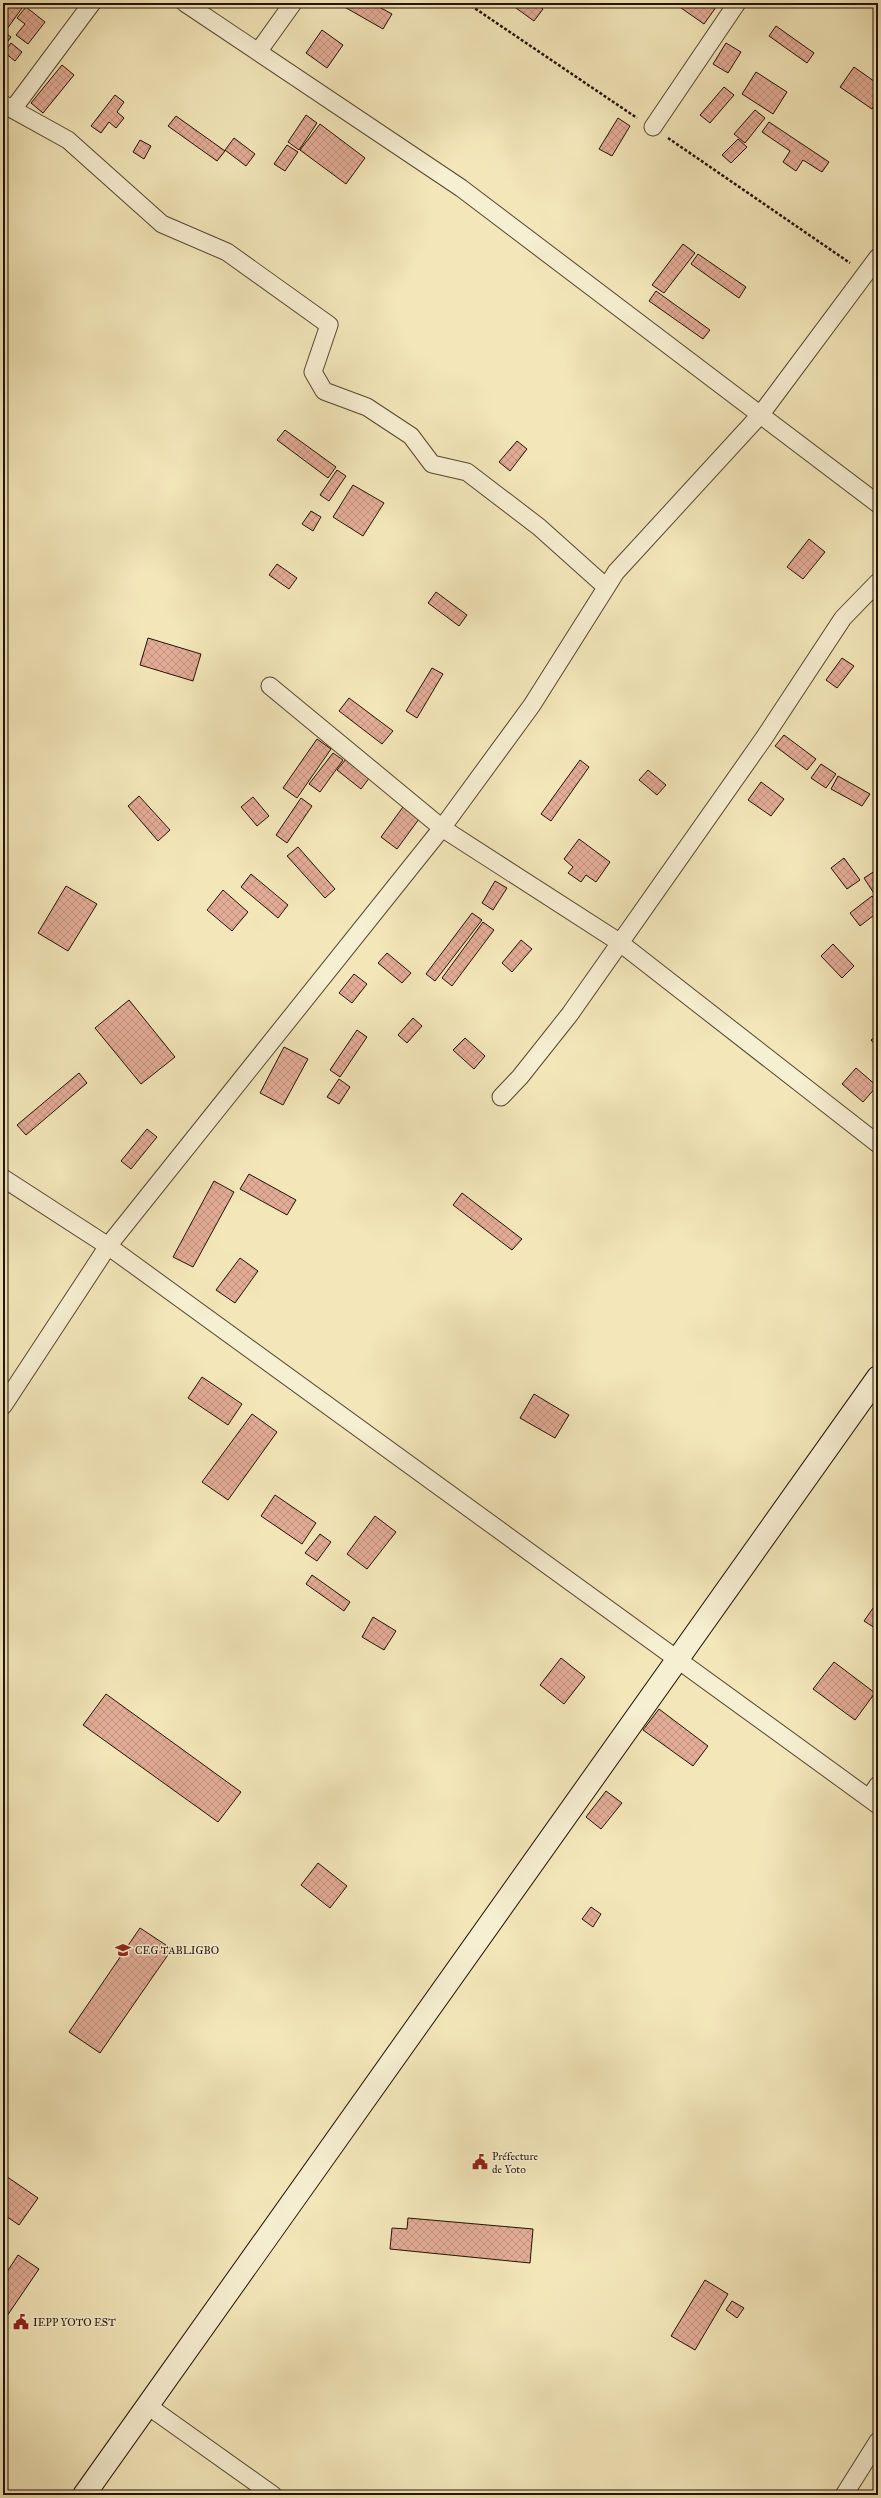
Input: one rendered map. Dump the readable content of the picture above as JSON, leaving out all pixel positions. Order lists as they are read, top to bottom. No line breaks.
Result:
{"places":{"school or university":["CEG TABLIGBO"],"public building":["Préfecture de Yoto","IEPP YOTO EST"]}}
